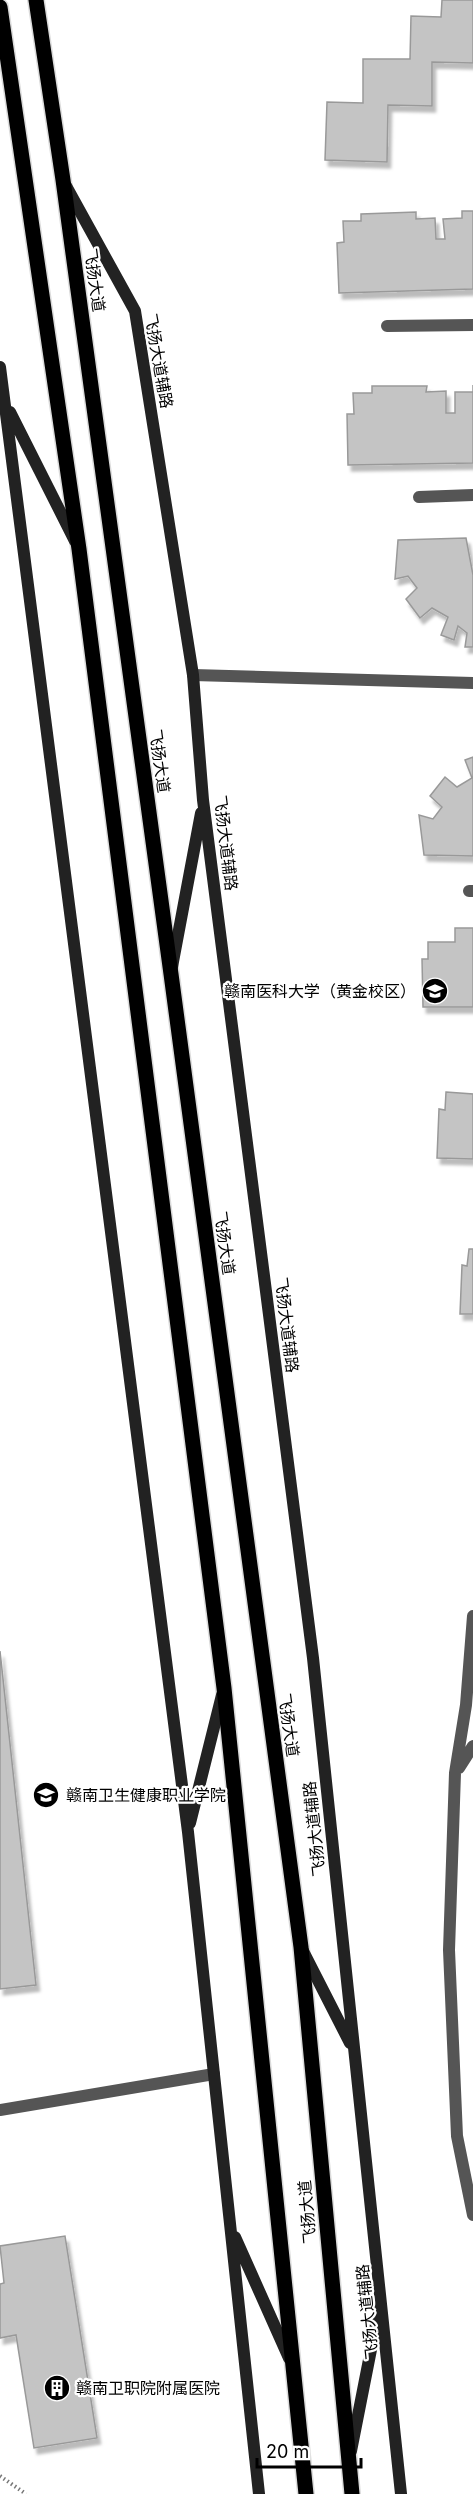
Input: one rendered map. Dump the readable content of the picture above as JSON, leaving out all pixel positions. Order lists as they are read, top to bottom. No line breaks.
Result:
{"streets":{"main road":["飞扬大道"],"street":["飞扬大道辅路"]},"crossings":[["飞扬大道","飞扬大道辅路"]],"places":{"school or university":["赣南医科大学（黄金校区）","赣南卫生健康职业学院"],"building":["赣南卫职院附属医院"]},"scale_bar":"20 m"}
